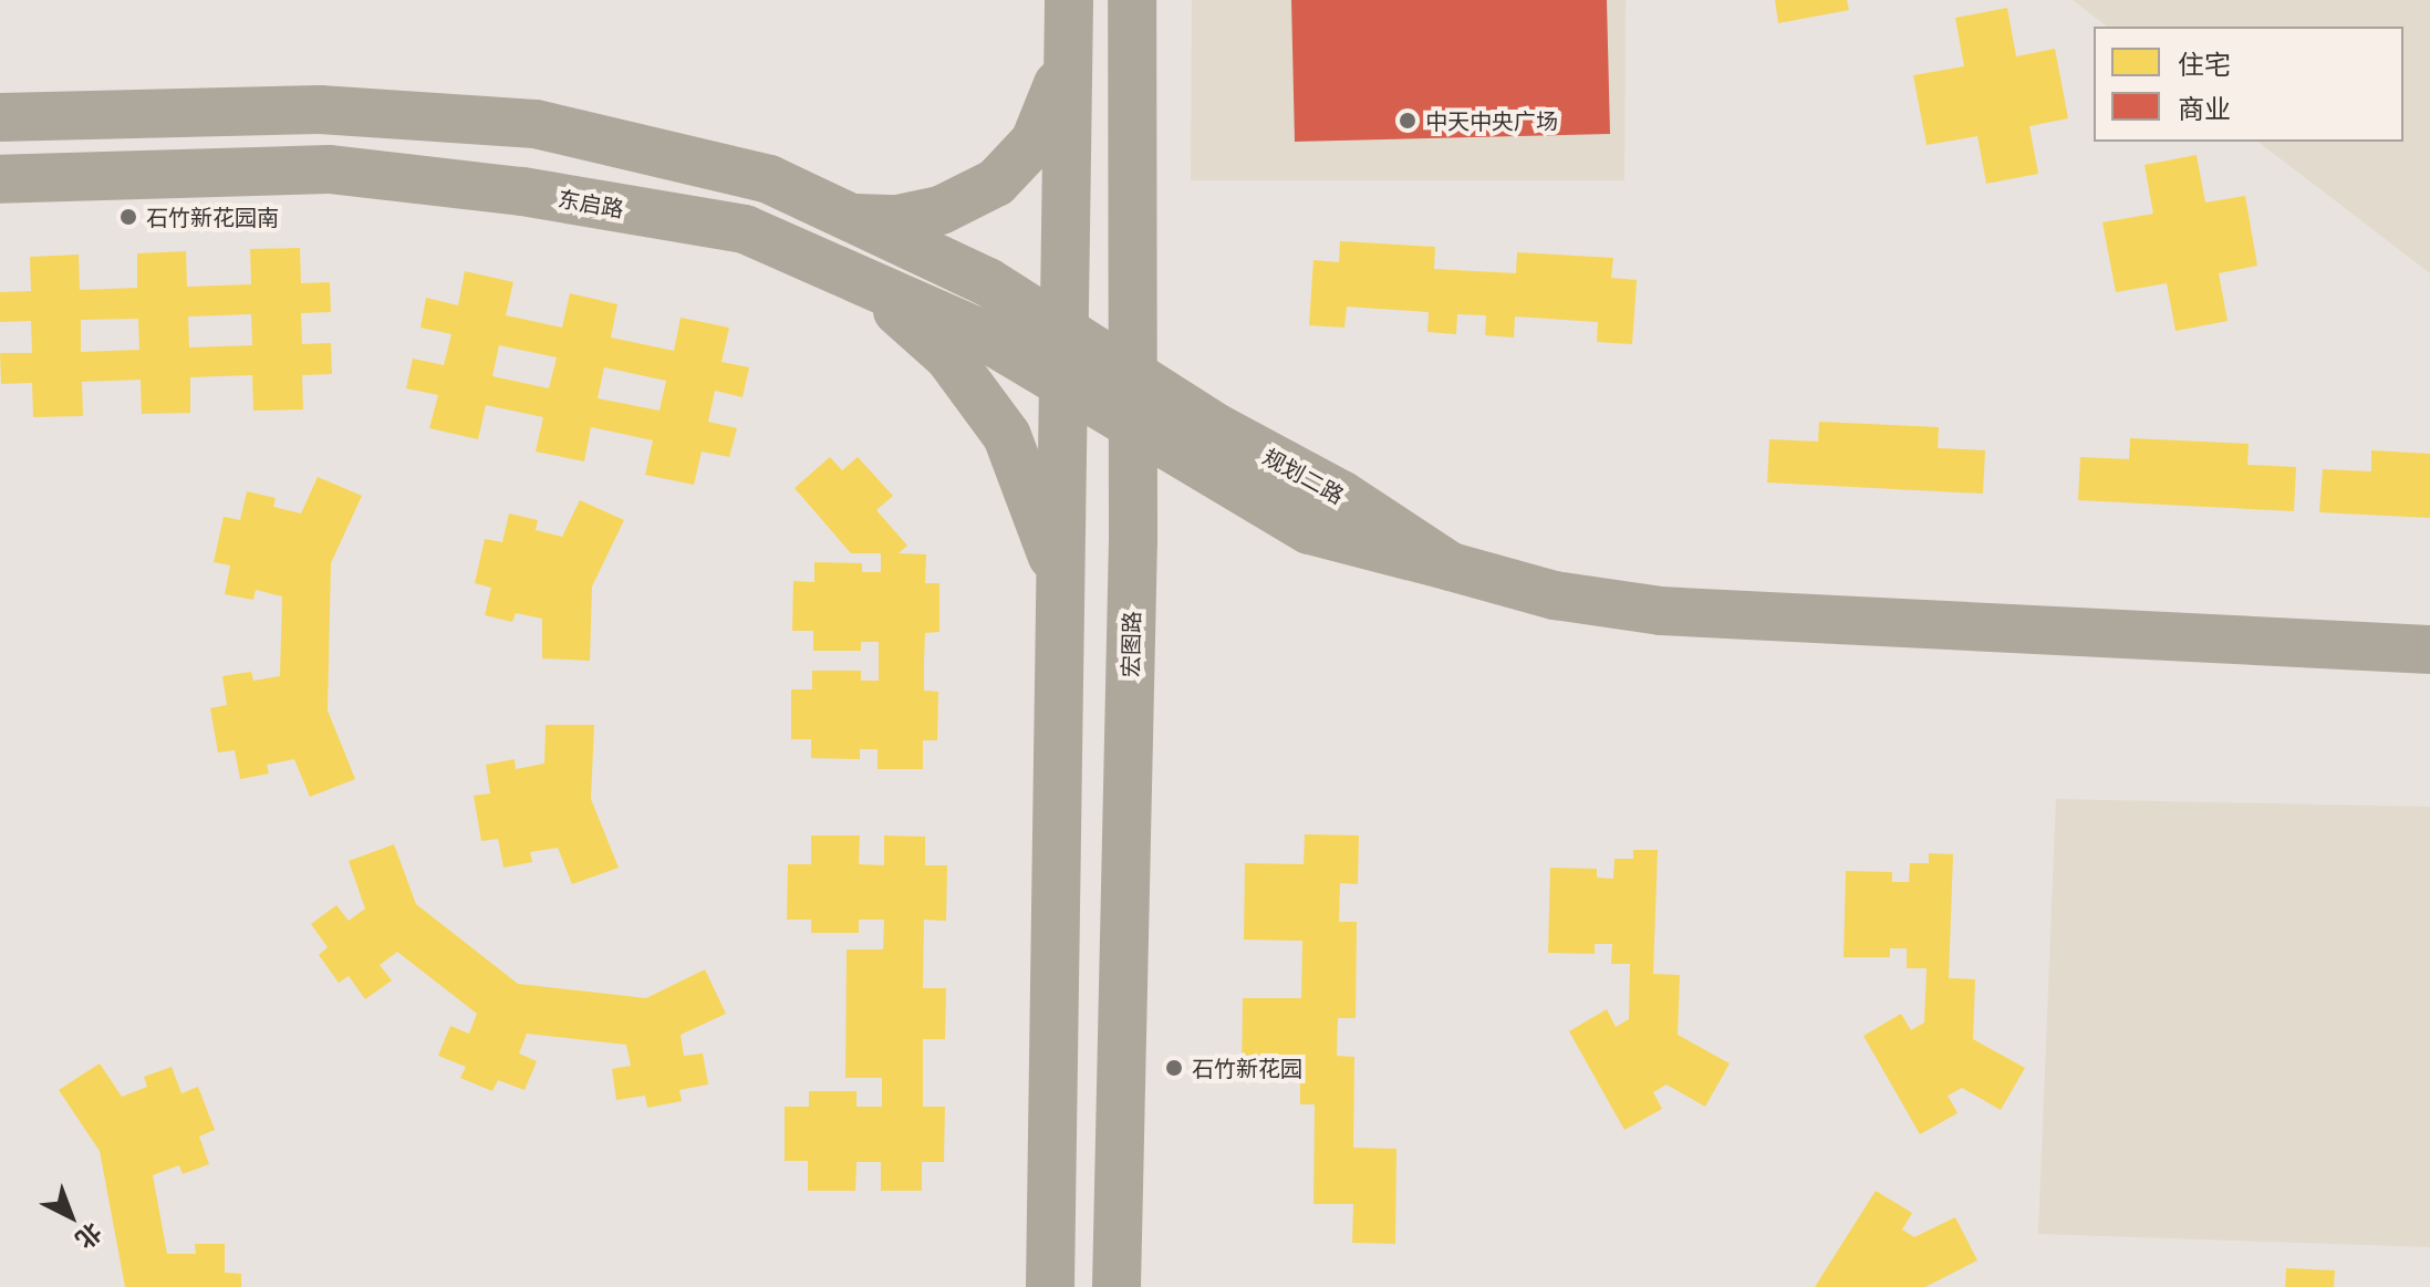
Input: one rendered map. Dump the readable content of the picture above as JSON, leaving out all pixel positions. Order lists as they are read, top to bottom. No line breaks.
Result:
{"streets":{"main road":["东启路","规划二路","宏图路"]},"crossings":[["东启路","规划二路"],["东启路","宏图路"],["规划二路","宏图路"]],"places":["中天中央广场","石竹新花园南","石竹新花园"],"legend":["住宅","商业"],"north":"bottom right"}
